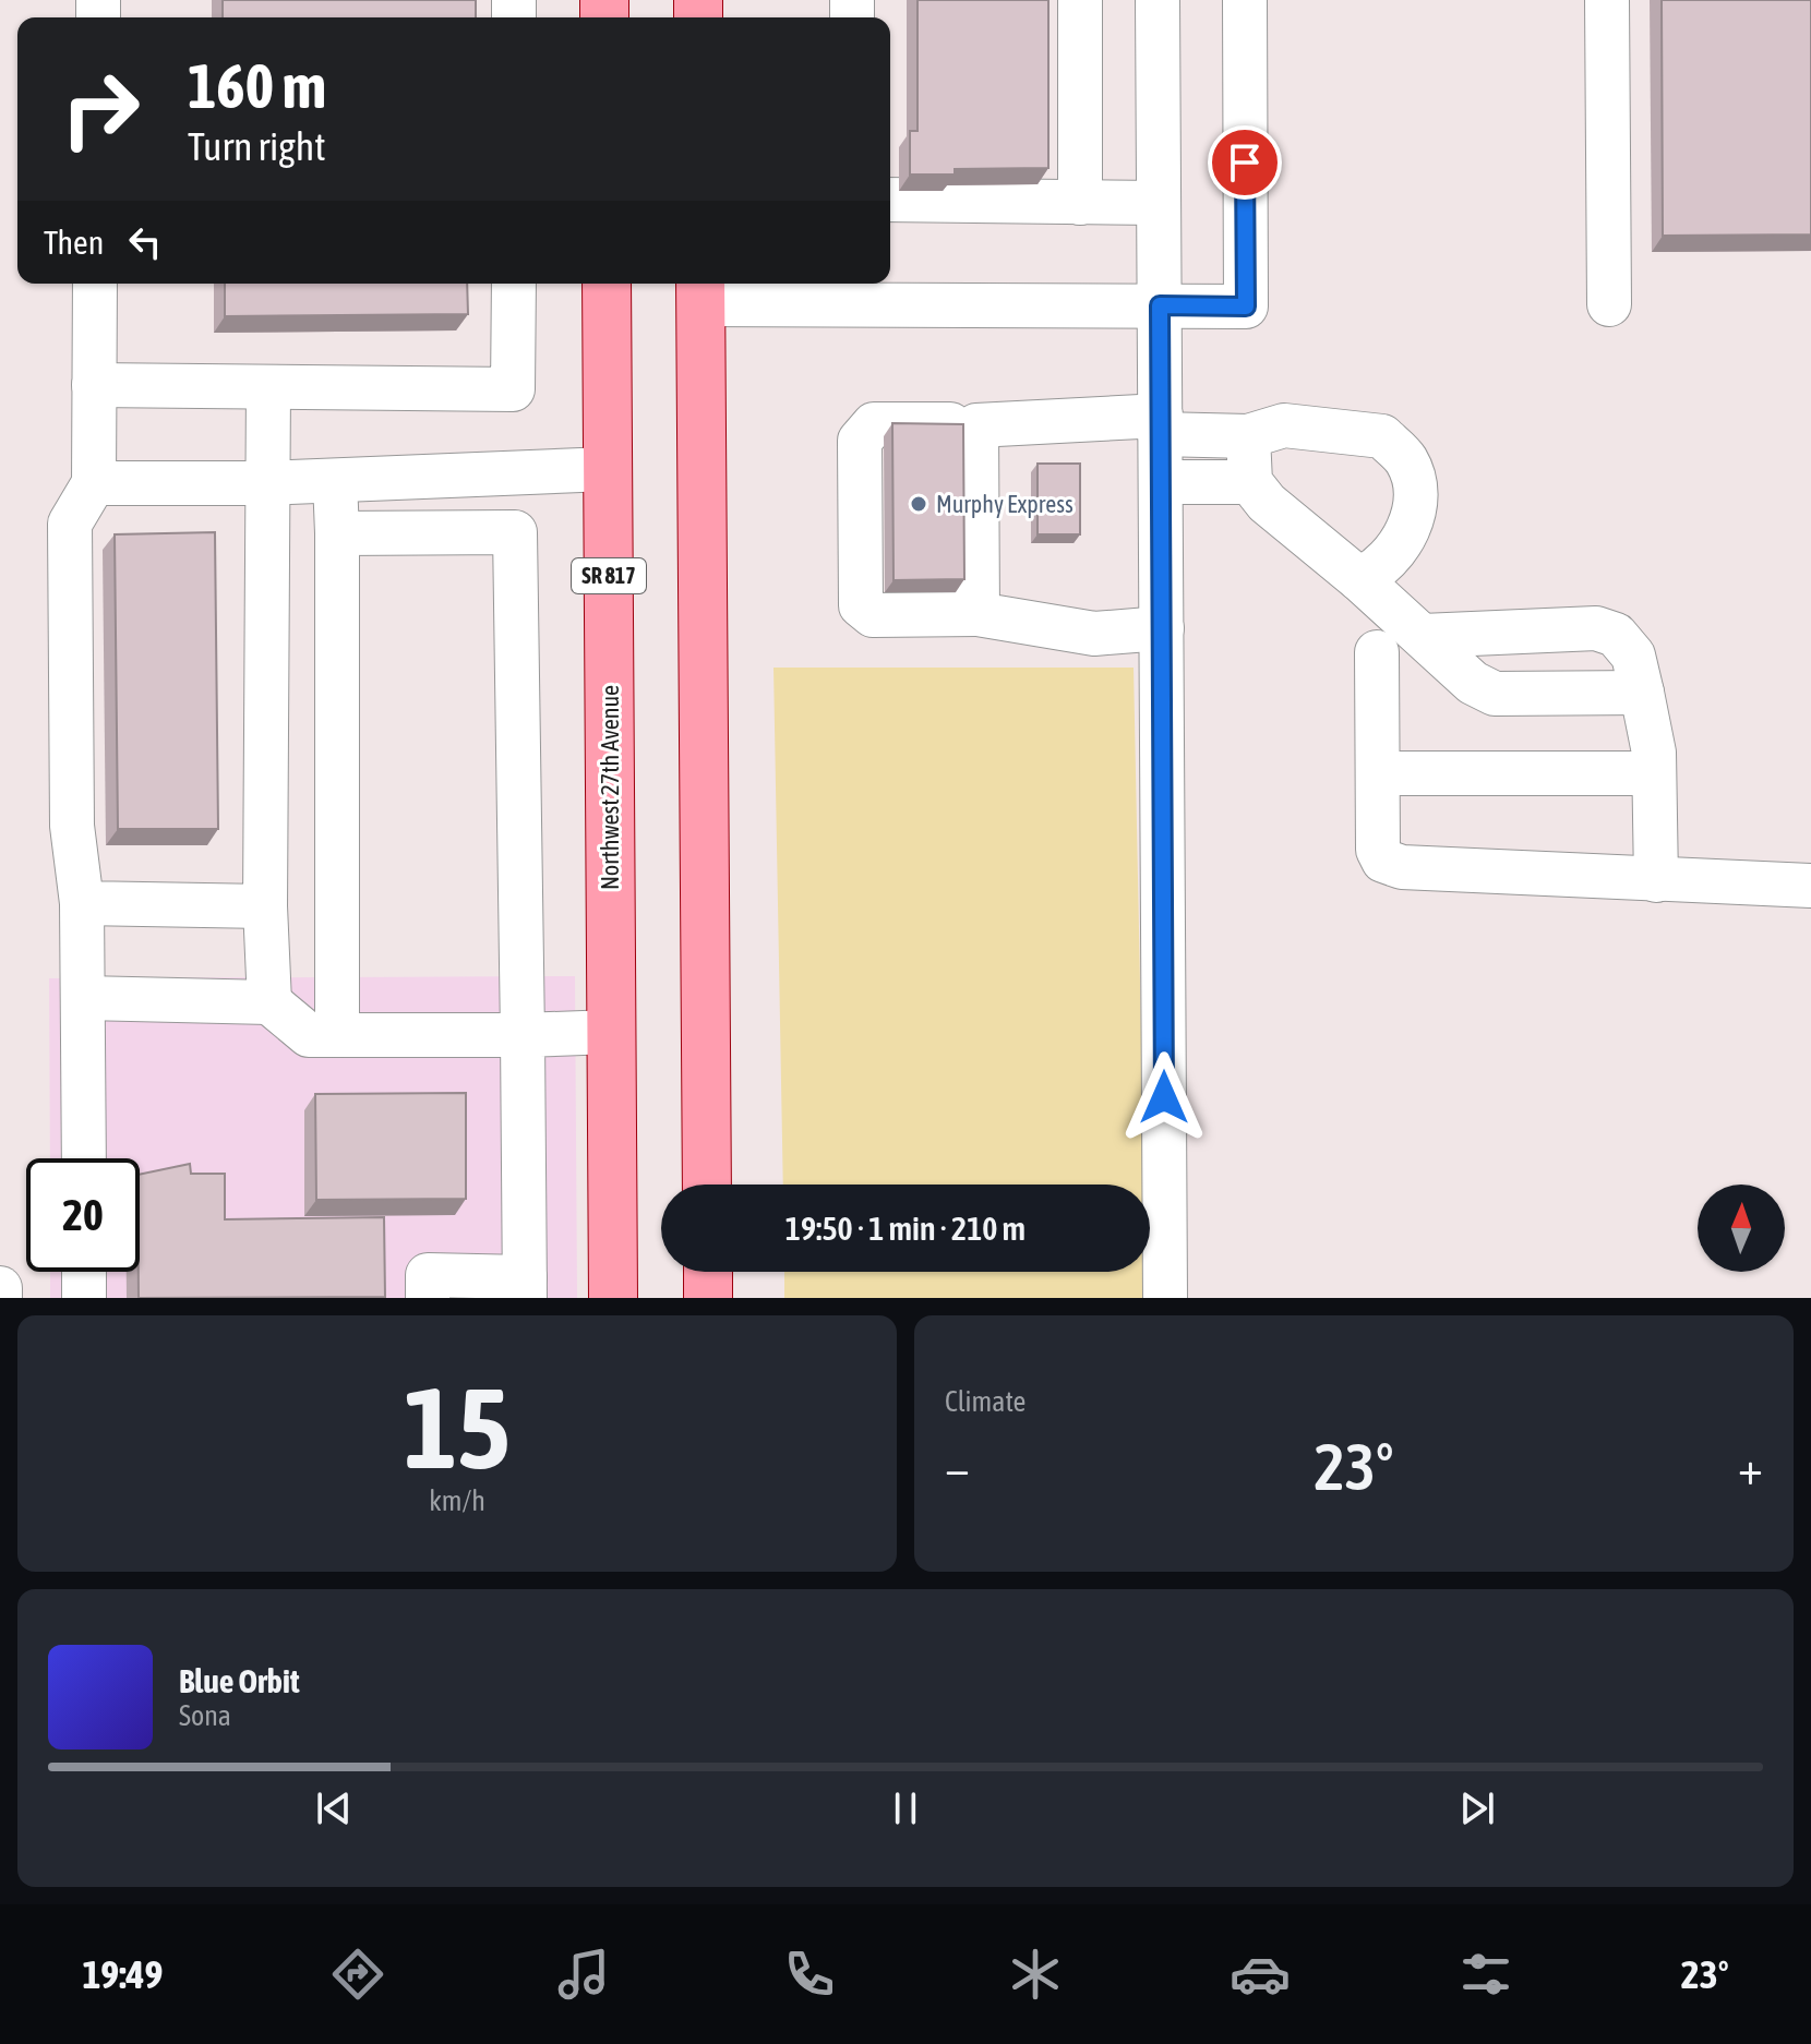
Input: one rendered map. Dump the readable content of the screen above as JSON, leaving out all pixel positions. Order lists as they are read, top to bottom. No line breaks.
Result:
{"streets":{"main road":["SR 817","Northwest 27th Avenue"]},"places":["Murphy Express"],"north":"top","page":{"turn":["160 m","Turn right"],"then":"Then","limit":"20","trip":"19:50 · 1 min · 210 m","tile":[["15","km/h"],"Climate"],"heat":["−","23°","+"],"song":["Blue Orbit","Sona"],"tabs":["19:49","23°"]}}
